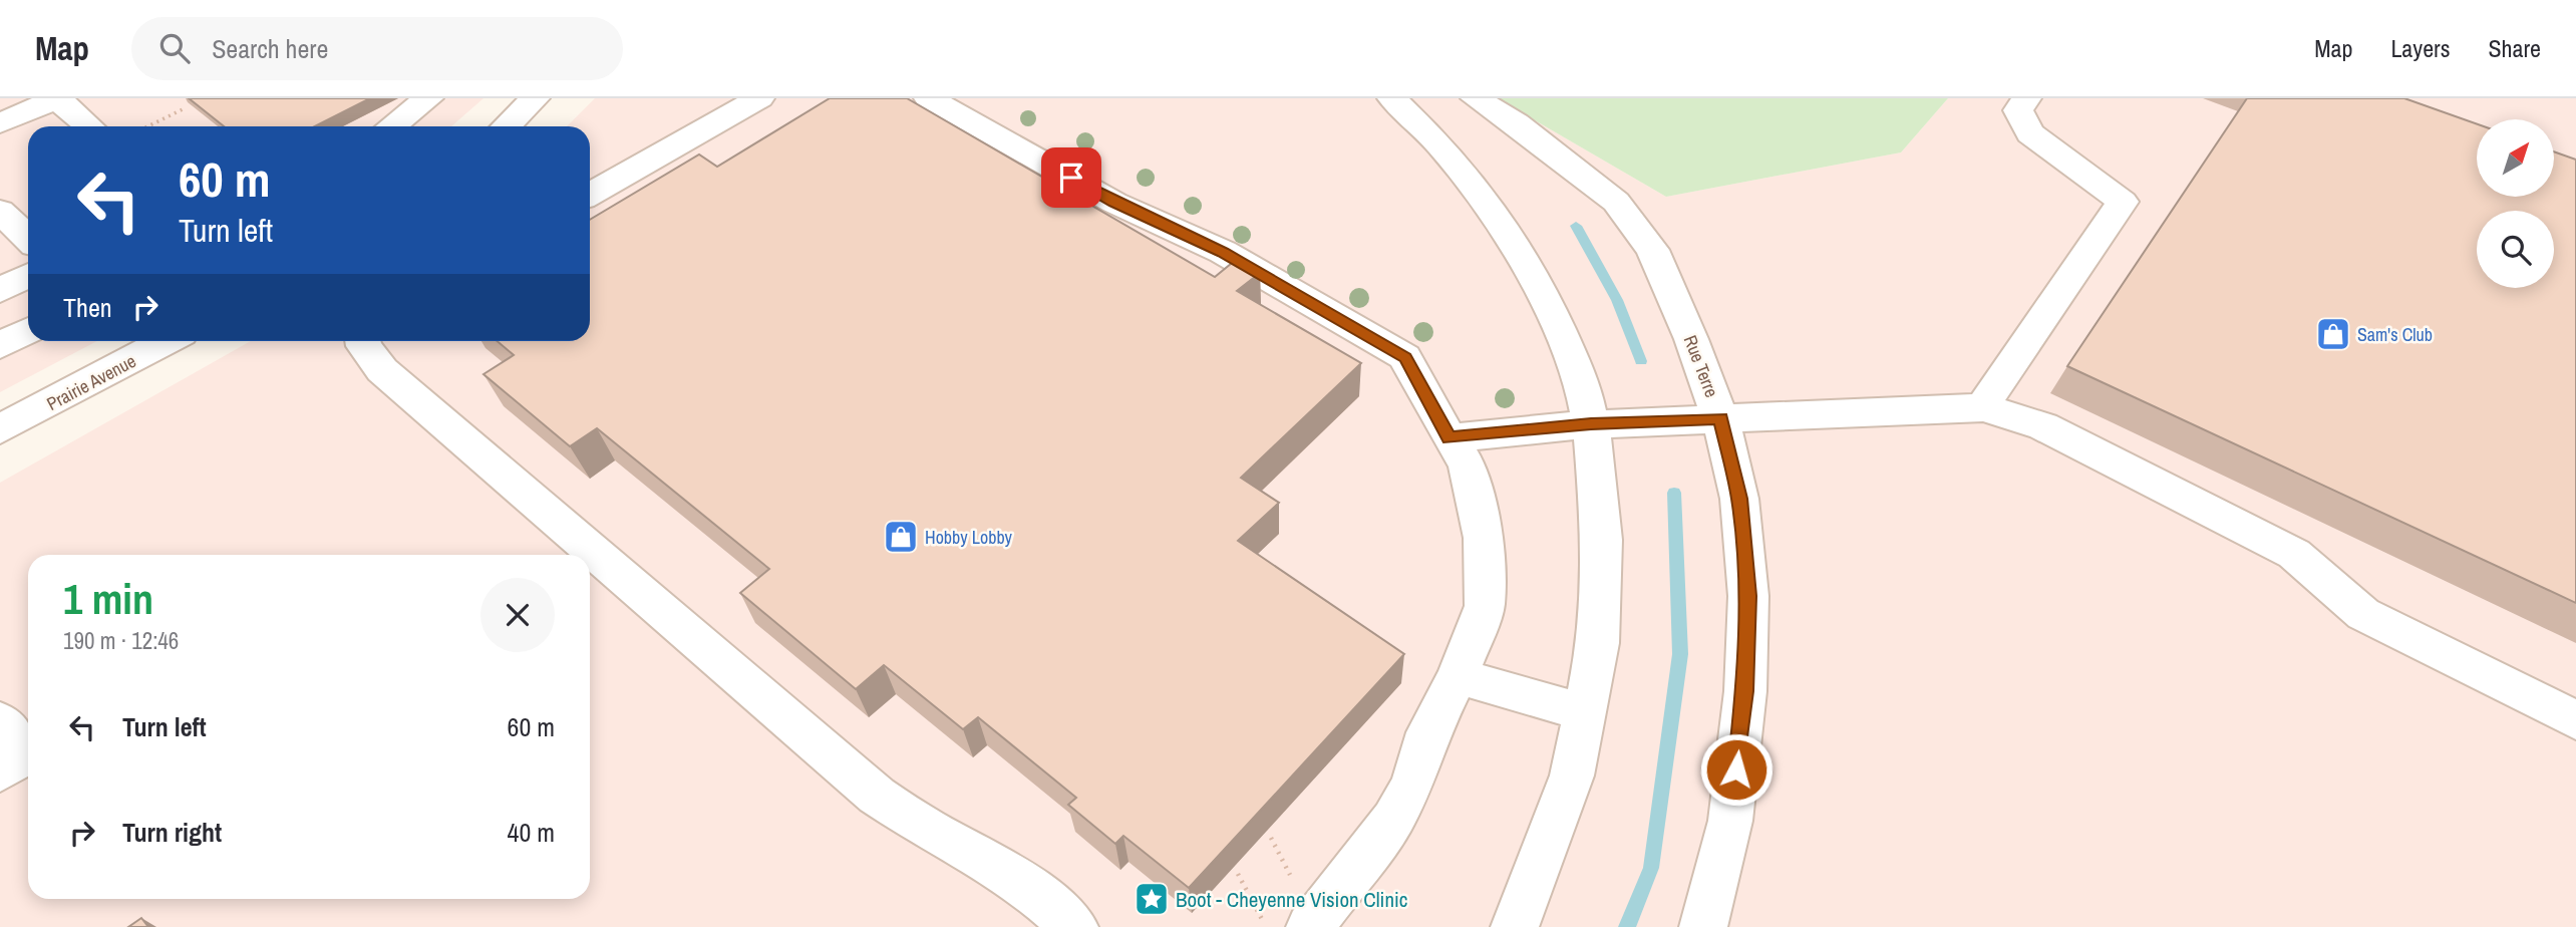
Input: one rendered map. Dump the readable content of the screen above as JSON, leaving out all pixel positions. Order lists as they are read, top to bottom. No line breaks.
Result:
{"streets":{"street":["Rue Terre","Prairie Avenue"]},"places":{"shop":["Sam's Club","Hobby Lobby"],"place":["Boot - Cheyenne Vision Clinic"]},"north":"top right","page":{"header":"Map","search":"Search here","nav":["Map","Layers","Share"],"turn":["60 m","Turn left"],"then":"Then","heading":["1 min","190 m · 12:46"],"list":[{"name":"Turn left","value":"60 m"},{"name":"Turn right","value":"40 m"}]}}
